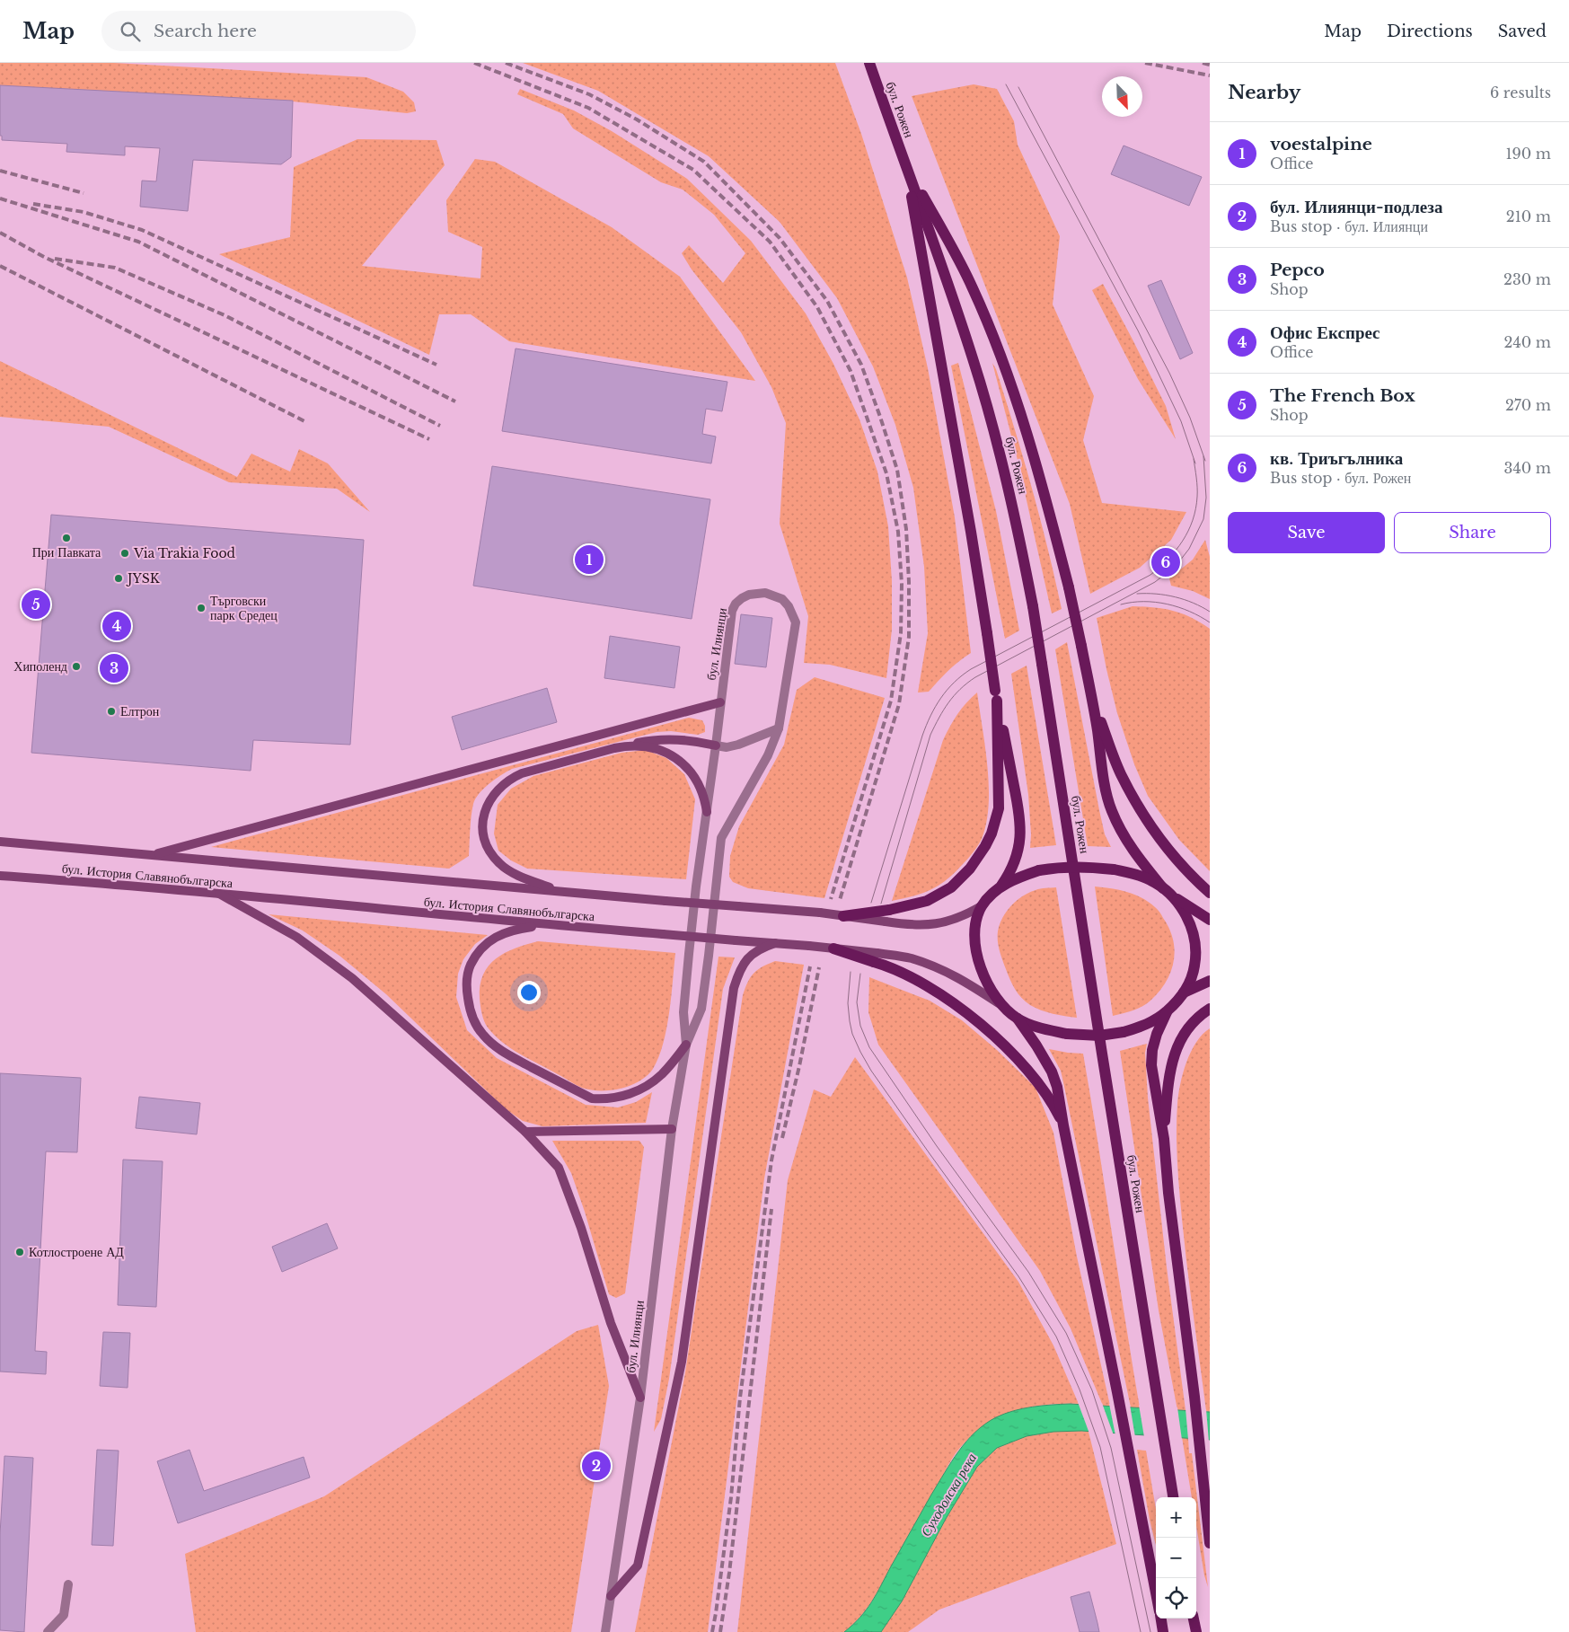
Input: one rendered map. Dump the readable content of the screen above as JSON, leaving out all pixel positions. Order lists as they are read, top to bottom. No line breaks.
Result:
{"streets":{"main road":["бул. Рожен","бул. История Славянобългарска"],"street":["бул. Илиянци"]},"water":["Суходолска река"],"places":["При Павката","Via Trakia Food","JYSK","Търговски парк Средец","Хиполенд","Елтрон","Котлостроене АД"],"north":"bottom right","page":{"header":"Map","search":"Search here","nav":["Map","Directions","Saved"],"heading":["Nearby","6 results"],"list":[{"mark":"1","name":"voestalpine","note":"Office","value":"190 m"},{"mark":"2","name":"бул. Илиянци-подлеза","note":"Bus stop · бул. Илиянци","value":"210 m"},{"mark":"3","name":"Pepco","note":"Shop","value":"230 m"},{"mark":"4","name":"Офис Експрес","note":"Office","value":"240 m"},{"mark":"5","name":"The French Box","note":"Shop","value":"270 m"},{"mark":"6","name":"кв. Триъгълника","note":"Bus stop · бул. Рожен","value":"340 m"}],"buttons":["Save","Share"],"pins":["1","6","5","4","3","2"],"map_buttons":["+","−"]}}
